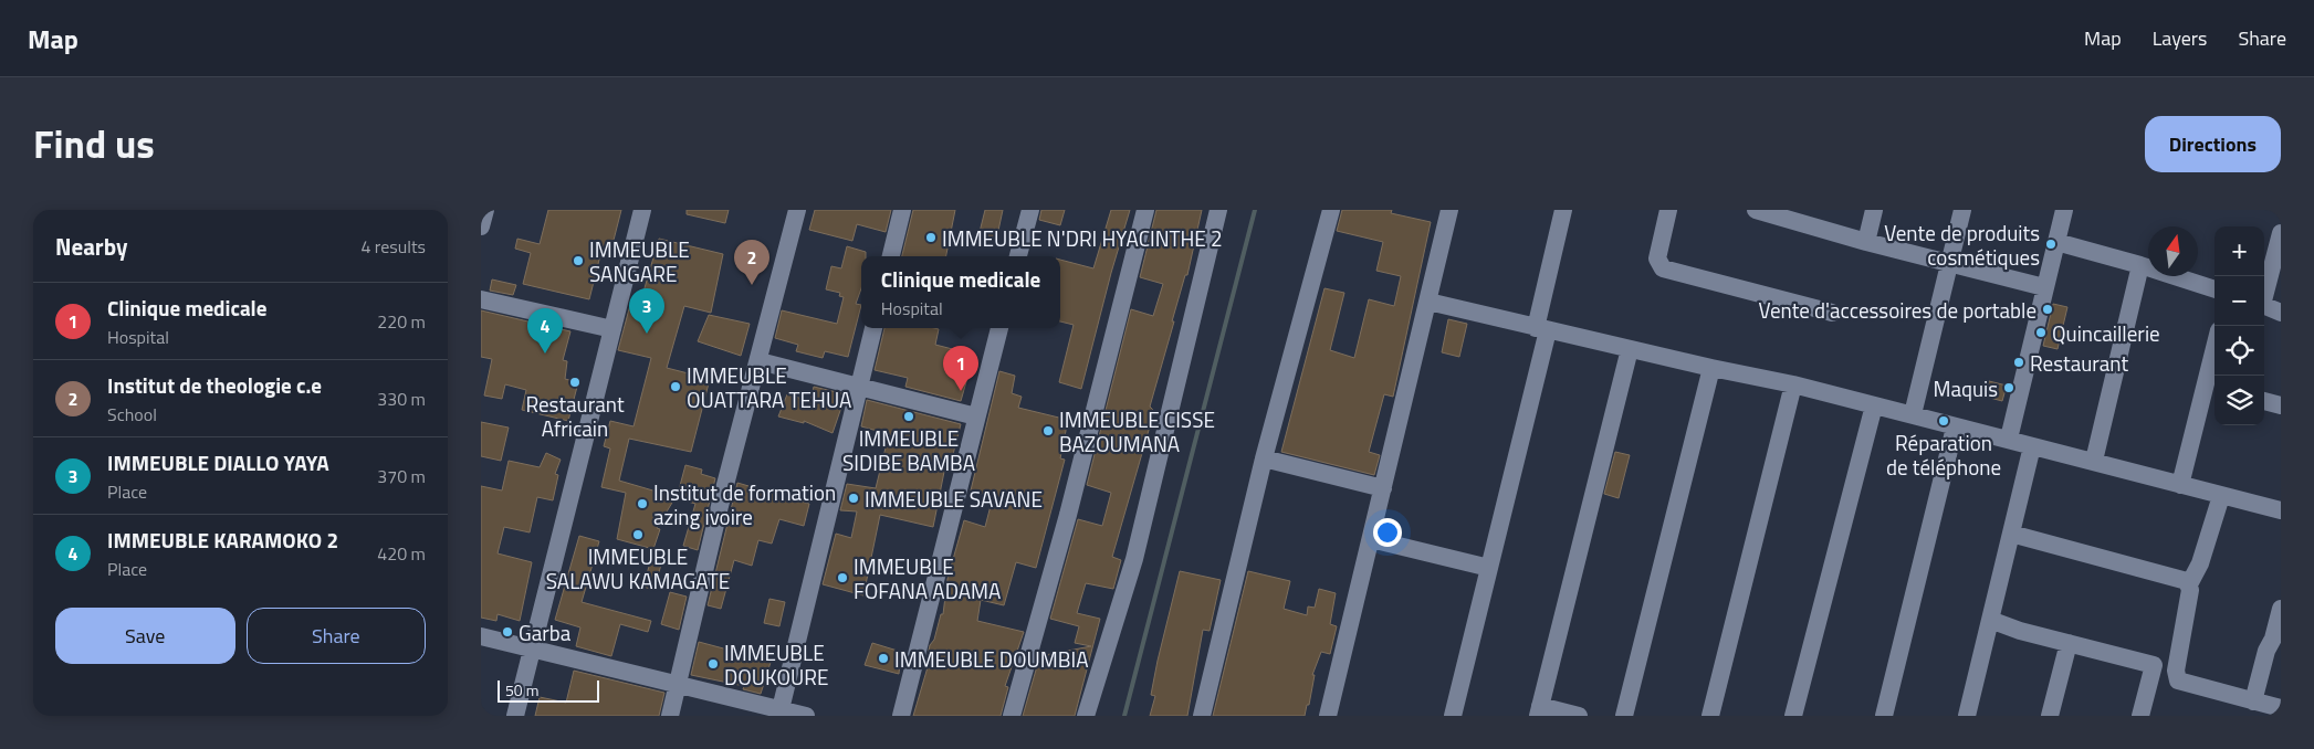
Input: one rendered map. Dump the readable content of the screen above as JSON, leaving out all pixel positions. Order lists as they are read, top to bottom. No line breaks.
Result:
{"places":["IMMEUBLE N'DRI HYACINTHE 2","Vente de produits cosmétiques","IMMEUBLE SANGARE","Vente d'accessoires de portable","Quincaillerie","Restaurant","Restaurant Africain","IMMEUBLE OUATTARA TEHUA","Maquis","IMMEUBLE SIDIBE BAMBA","Réparation de téléphone","IMMEUBLE CISSE BAZOUMANA","IMMEUBLE SAVANE","Institut de formation azing ivoire","IMMEUBLE SALAWU KAMAGATE","IMMEUBLE FOFANA ADAMA","Garba","IMMEUBLE DOUMBIA","IMMEUBLE DOUKOURE"],"scale_bar":"50 m","north":"top","page":{"header":"Map","nav":["Map","Layers","Share"],"title":"Find us","buttons":["Directions",["Save","Share"]],"heading":["Nearby","4 results"],"map_buttons":["+","−"],"pins":["2","3","4","1"],"popup":["Clinique medicale","Hospital"],"list":[{"mark":"1","name":"Clinique medicale","note":"Hospital","value":"220 m"},{"mark":"2","name":"Institut de theologie c.e","note":"School","value":"330 m"},{"mark":"3","name":"IMMEUBLE DIALLO YAYA","note":"Place","value":"370 m"},{"mark":"4","name":"IMMEUBLE KARAMOKO 2","note":"Place","value":"420 m"}],"scale":"50 m"}}
